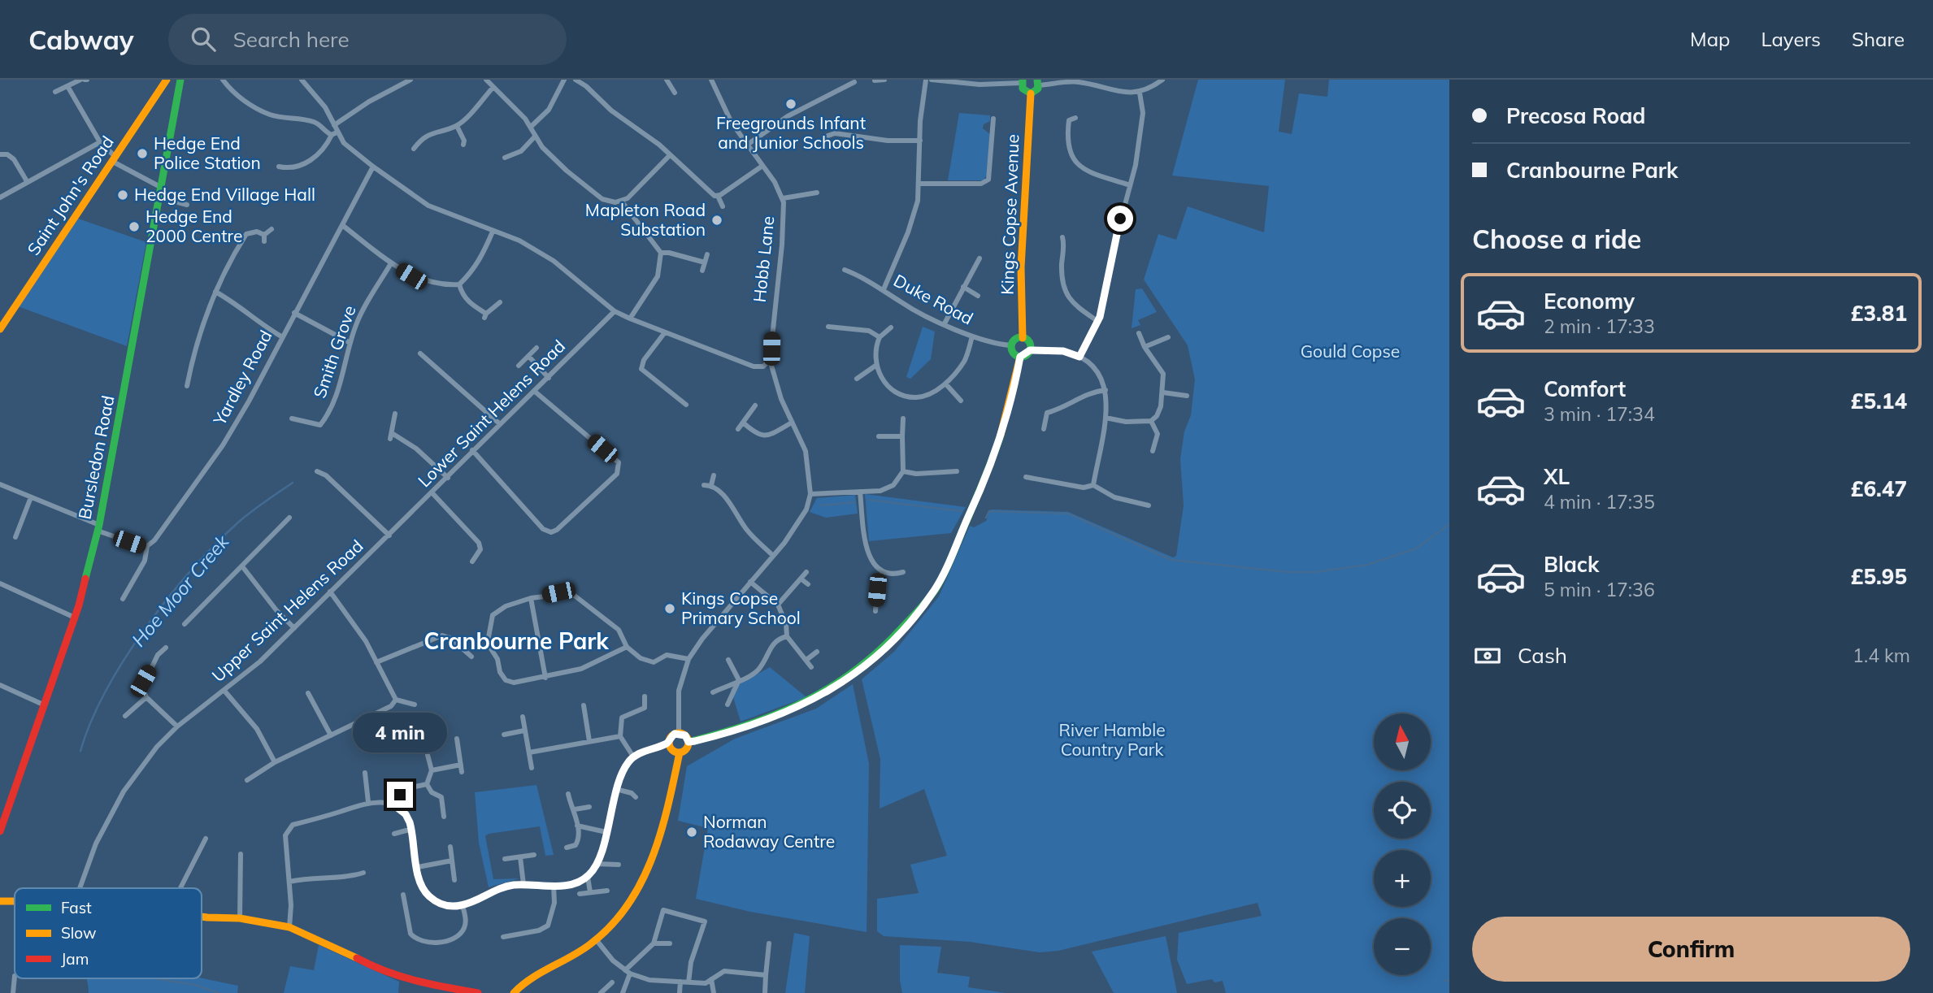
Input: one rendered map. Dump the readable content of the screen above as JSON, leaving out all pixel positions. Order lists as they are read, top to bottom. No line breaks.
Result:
{"streets":{"street":["Saint John's Road","Kings Copse Avenue","Hobb Lane","Duke Road","Smith Grove","Yardley Road","Lower Saint Helens Road","Bursledon Road","Upper Saint Helens Road"]},"crossings":[["Kings Copse Avenue","Duke Road"],["Lower Saint Helens Road","Upper Saint Helens Road"]],"districts":["Cranbourne Park"],"water":["Hoe Moor Creek"],"parks":["Gould Copse","River Hamble Country Park"],"places":["Freegrounds Infant and Junior Schools","Hedge End Police Station","Hedge End Village Hall","Mapleton Road Substation","Hedge End 2000 Centre","Kings Copse Primary School","Norman Rodaway Centre"],"legend":["Fast","Slow","Jam"],"north":"top","page":{"header":"Cabway","search":"Search here","nav":["Map","Layers","Share"],"banner":["Precosa Road","Cranbourne Park"],"heading":"Choose a ride","list":[{"name":"Economy","note":"2 min · 17:33","value":"£3.81"},{"name":"Comfort","note":"3 min · 17:34","value":"£5.14"},{"name":"XL","note":"4 min · 17:35","value":"£6.47"},{"name":"Black","note":"5 min · 17:36","value":"£5.95"}],"pay":["Cash","1.4 km"],"bubble":"4 min","map_buttons":["+","−"],"buttons":"Confirm"}}
